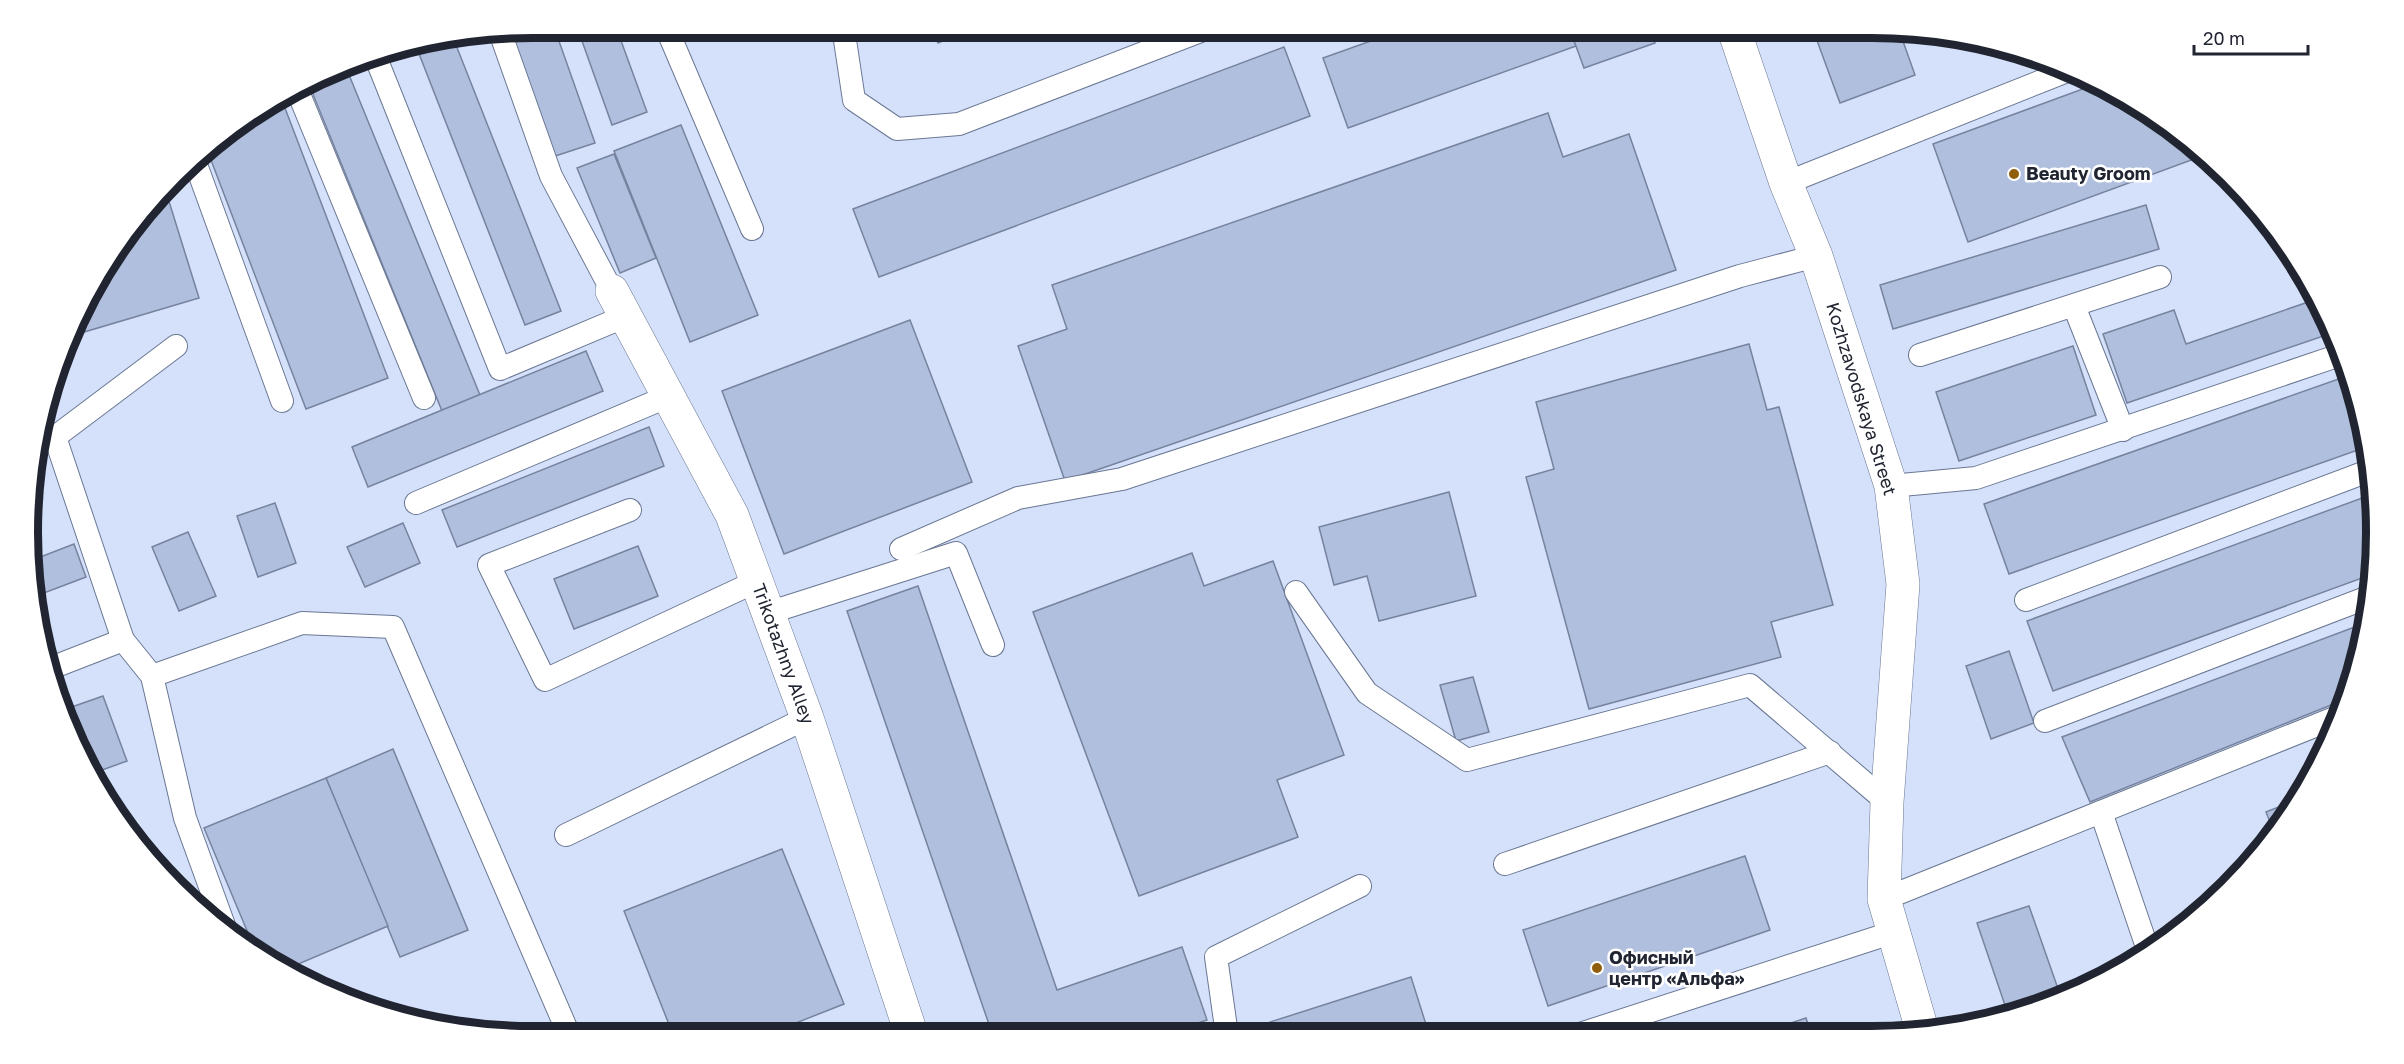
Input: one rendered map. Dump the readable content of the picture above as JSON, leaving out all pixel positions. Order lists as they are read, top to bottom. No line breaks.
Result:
{"streets":{"street":["Kozhzavodskaya Street","Trikotazhny Alley"]},"places":["Beauty Groom","Офисный центр «Альфа»"],"scale_bar":"20 m"}
